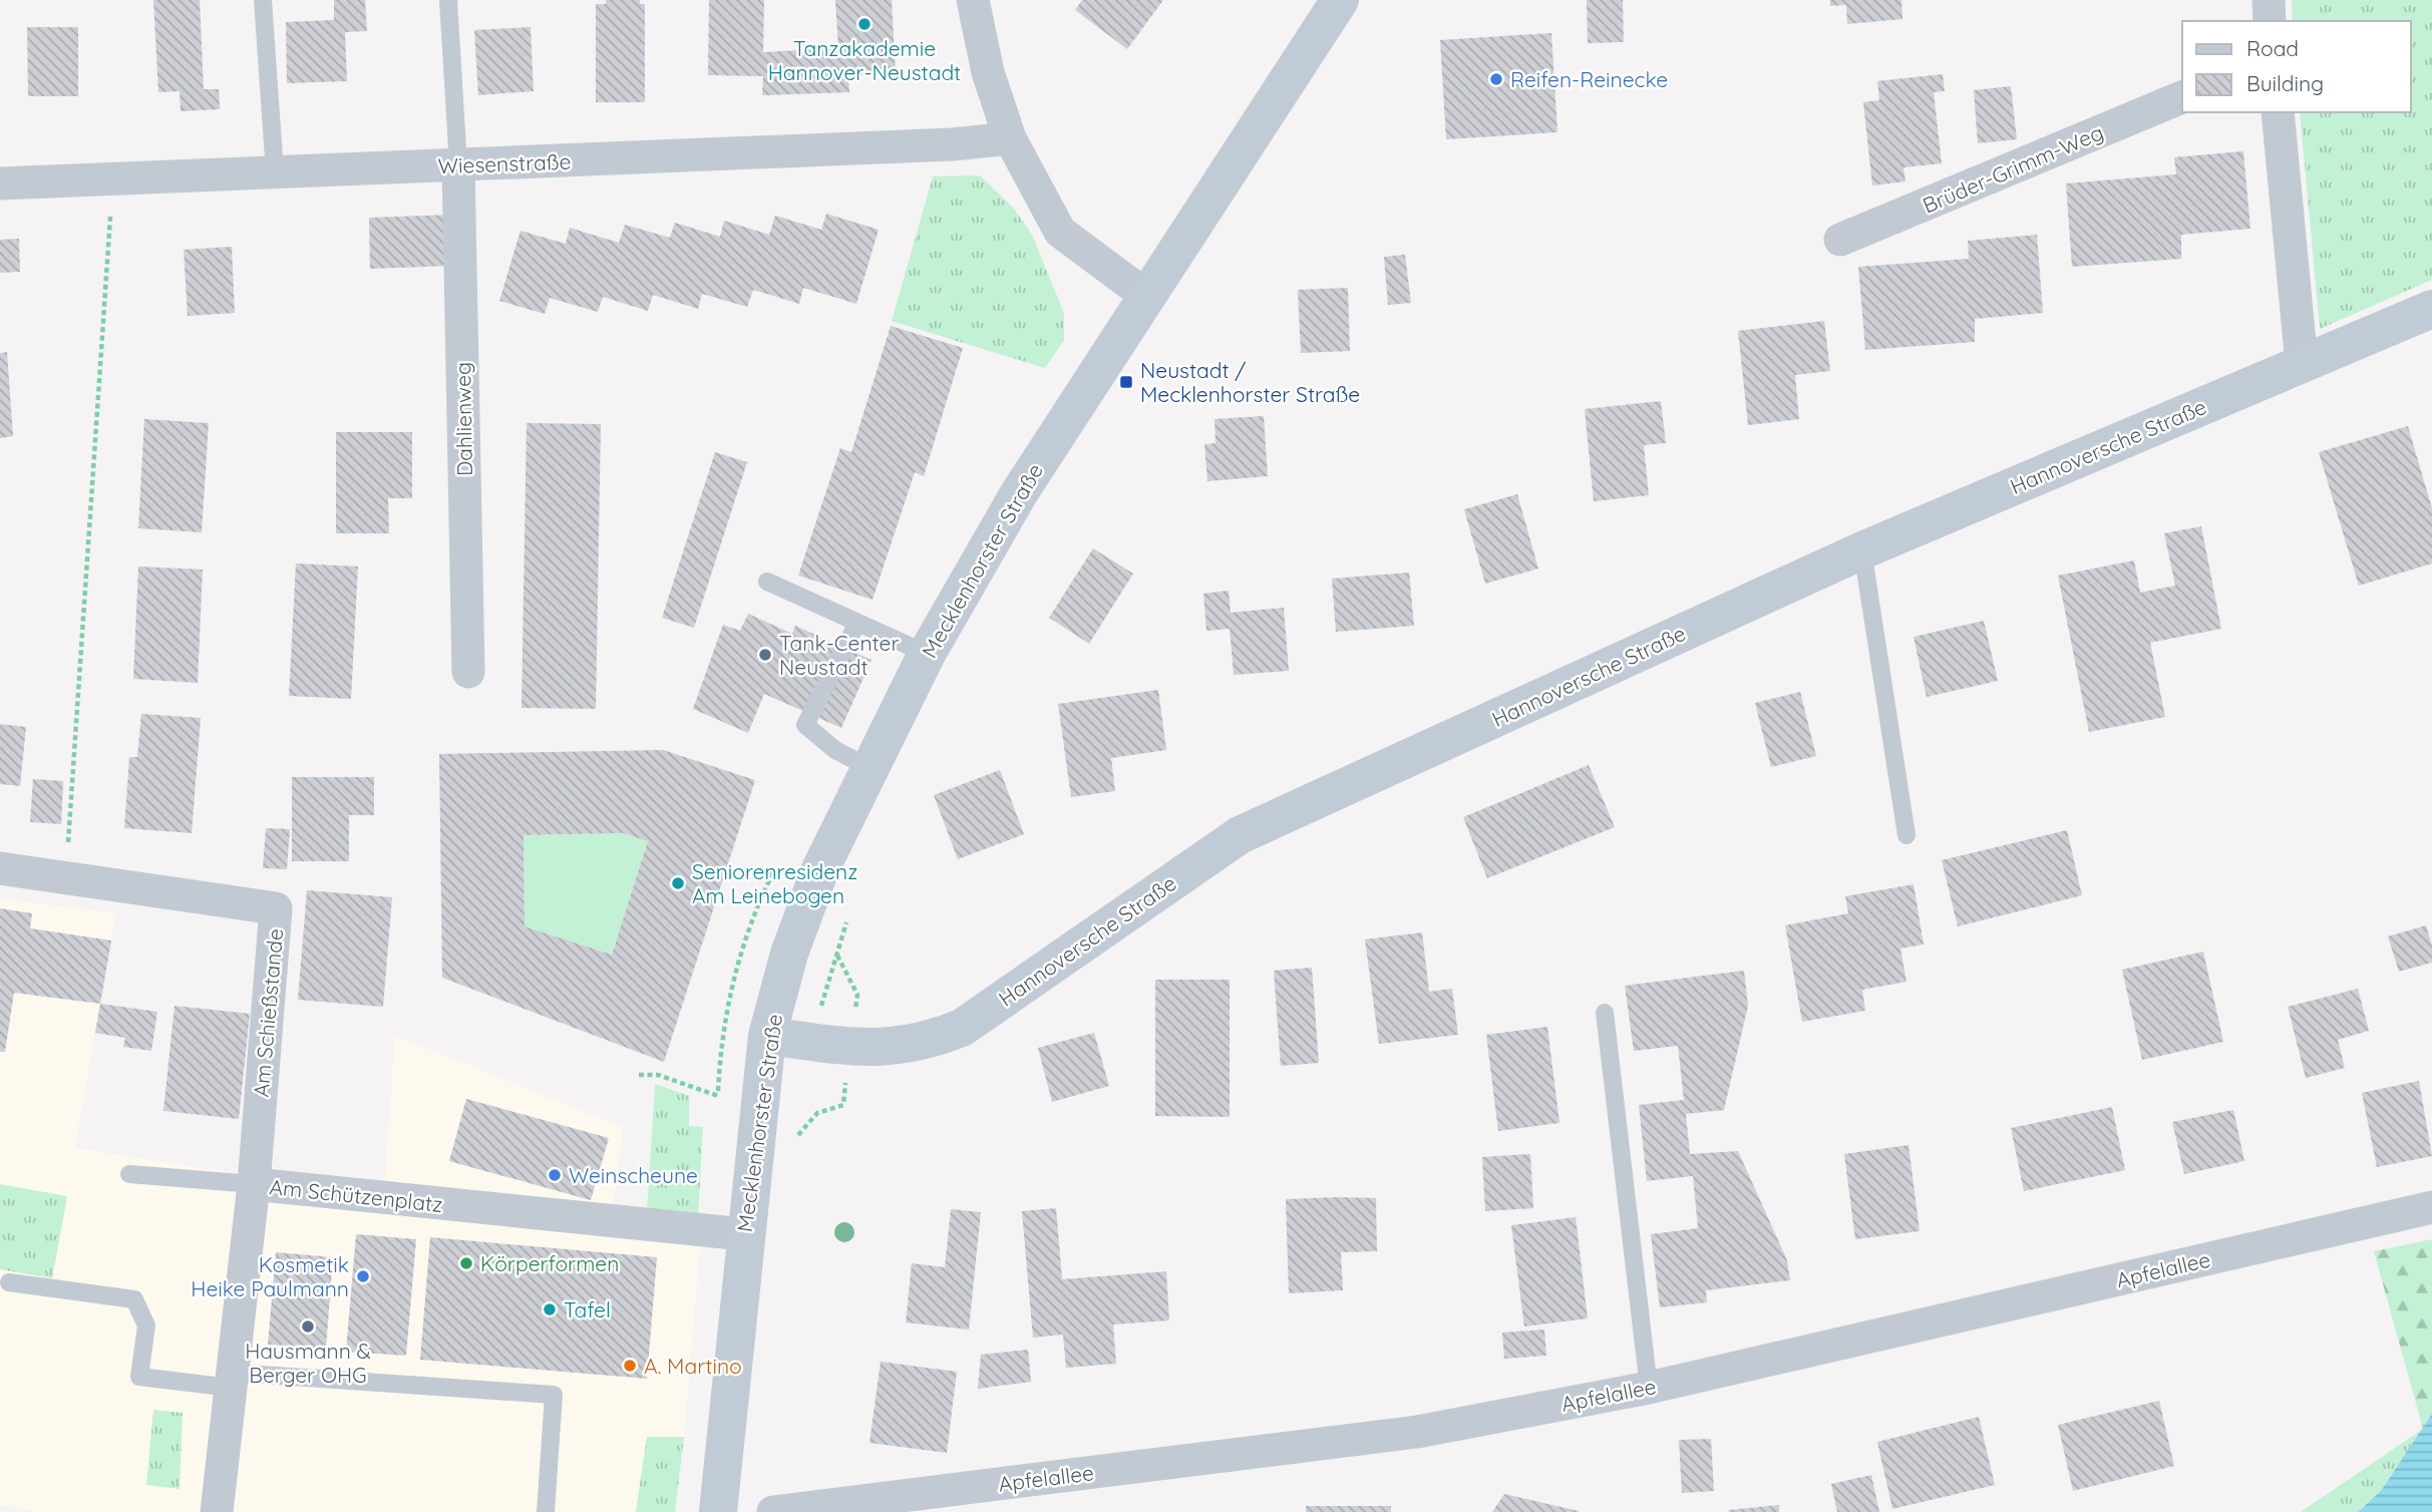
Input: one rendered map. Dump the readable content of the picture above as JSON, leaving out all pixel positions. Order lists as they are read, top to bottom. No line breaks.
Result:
{"streets":{"main road":["Hannoversche Straße","Mecklenhorster Straße"],"street":["Wiesenstraße","Brüder-Grimm-Weg","Dahlienweg","Am Schießstande","Am Schützenplatz","Apfelallee"]},"crossings":[["Wiesenstraße","Dahlienweg"],["Hannoversche Straße","Mecklenhorster Straße"],["Mecklenhorster Straße","Am Schützenplatz"],["Am Schießstande","Am Schützenplatz"]],"places":{"other":["Tanzakademie Hannover-Neustadt","Reifen-Reinecke","Tank-Center Neustadt","Seniorenresidenz Am Leinebogen","Weinscheune","Körperformen","Kosmetik Heike Paulmann","Tafel","Hausmann & Berger OHG","A. Martino"],"transit":["Neustadt / Mecklenhorster Straße"]},"legend":["Road","Building"]}
